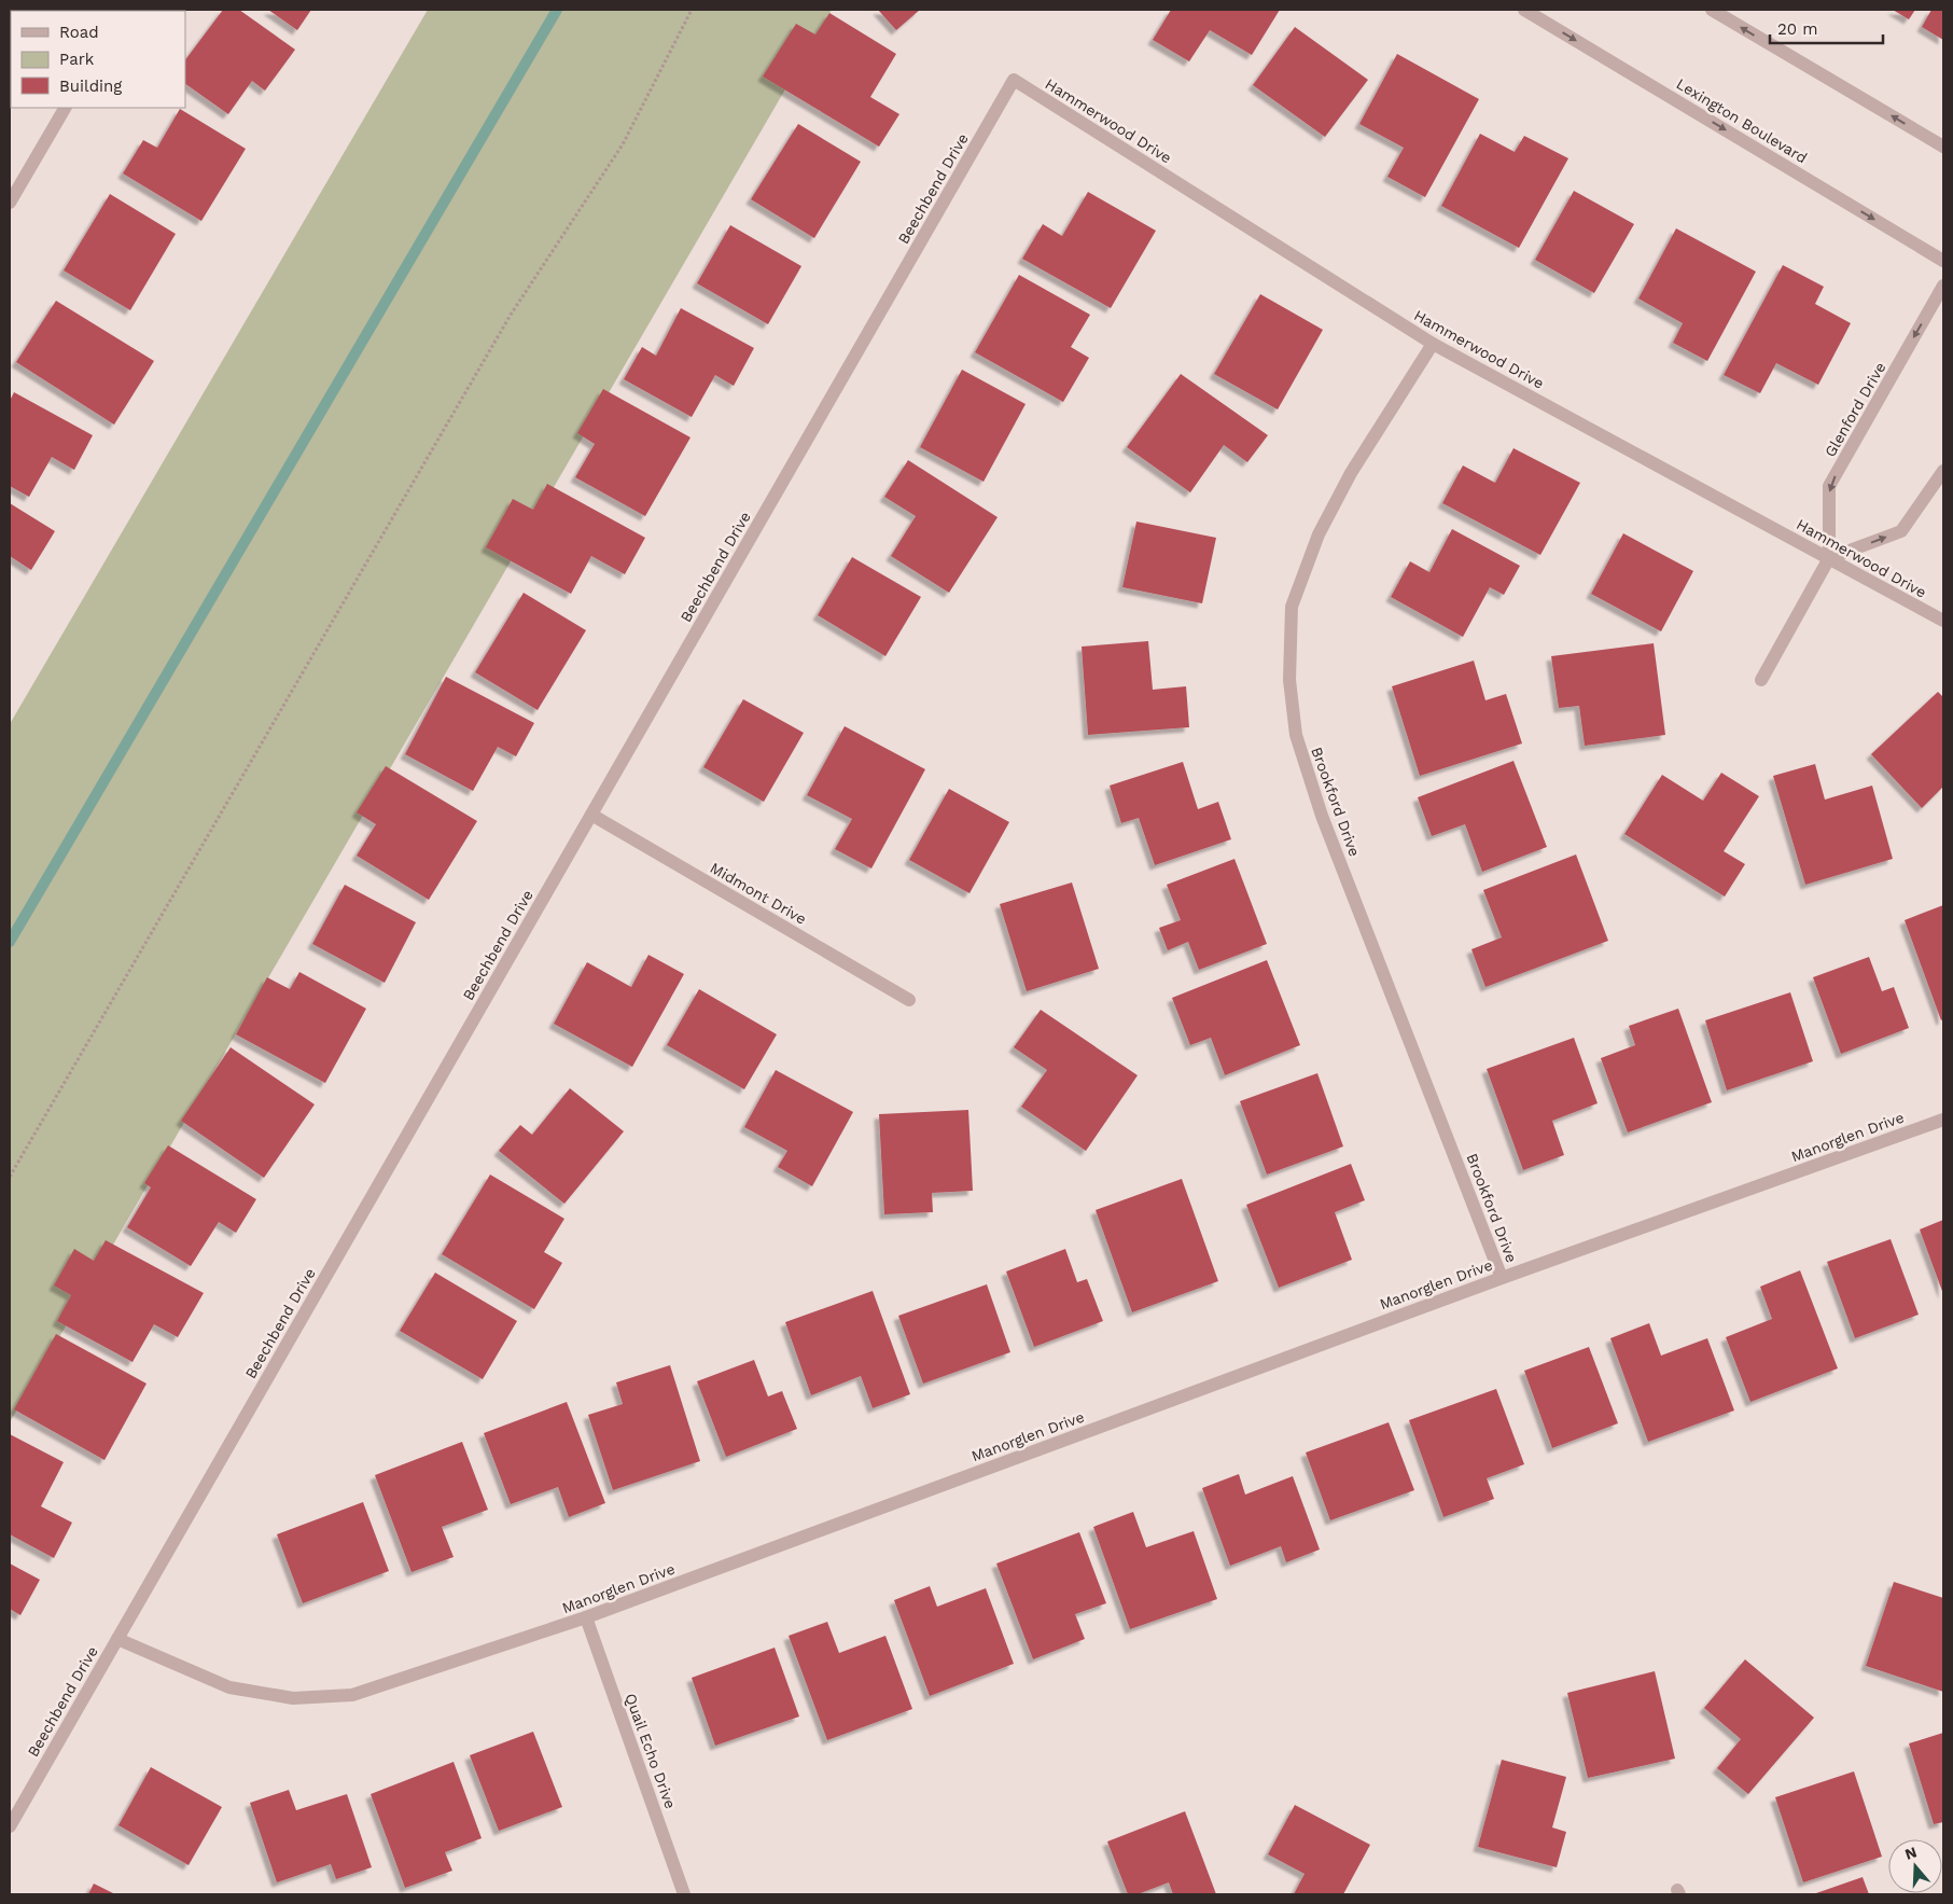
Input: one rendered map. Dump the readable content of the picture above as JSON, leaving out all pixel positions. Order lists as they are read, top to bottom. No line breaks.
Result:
{"streets":{"street":["Hammerwood Drive","Lexington Boulevard","Beechbend Drive","Glenford Drive","Brookford Drive","Midmont Drive","Manorglen Drive","Quail Echo Drive"]},"crossings":[["Hammerwood Drive","Beechbend Drive"],["Hammerwood Drive","Glenford Drive"],["Hammerwood Drive","Brookford Drive"],["Beechbend Drive","Midmont Drive"],["Beechbend Drive","Manorglen Drive"],["Brookford Drive","Manorglen Drive"],["Manorglen Drive","Quail Echo Drive"]],"one_way":["Glenford Drive"],"legend":["Road","Park","Building"],"scale_bar":"20 m","north":"top"}
